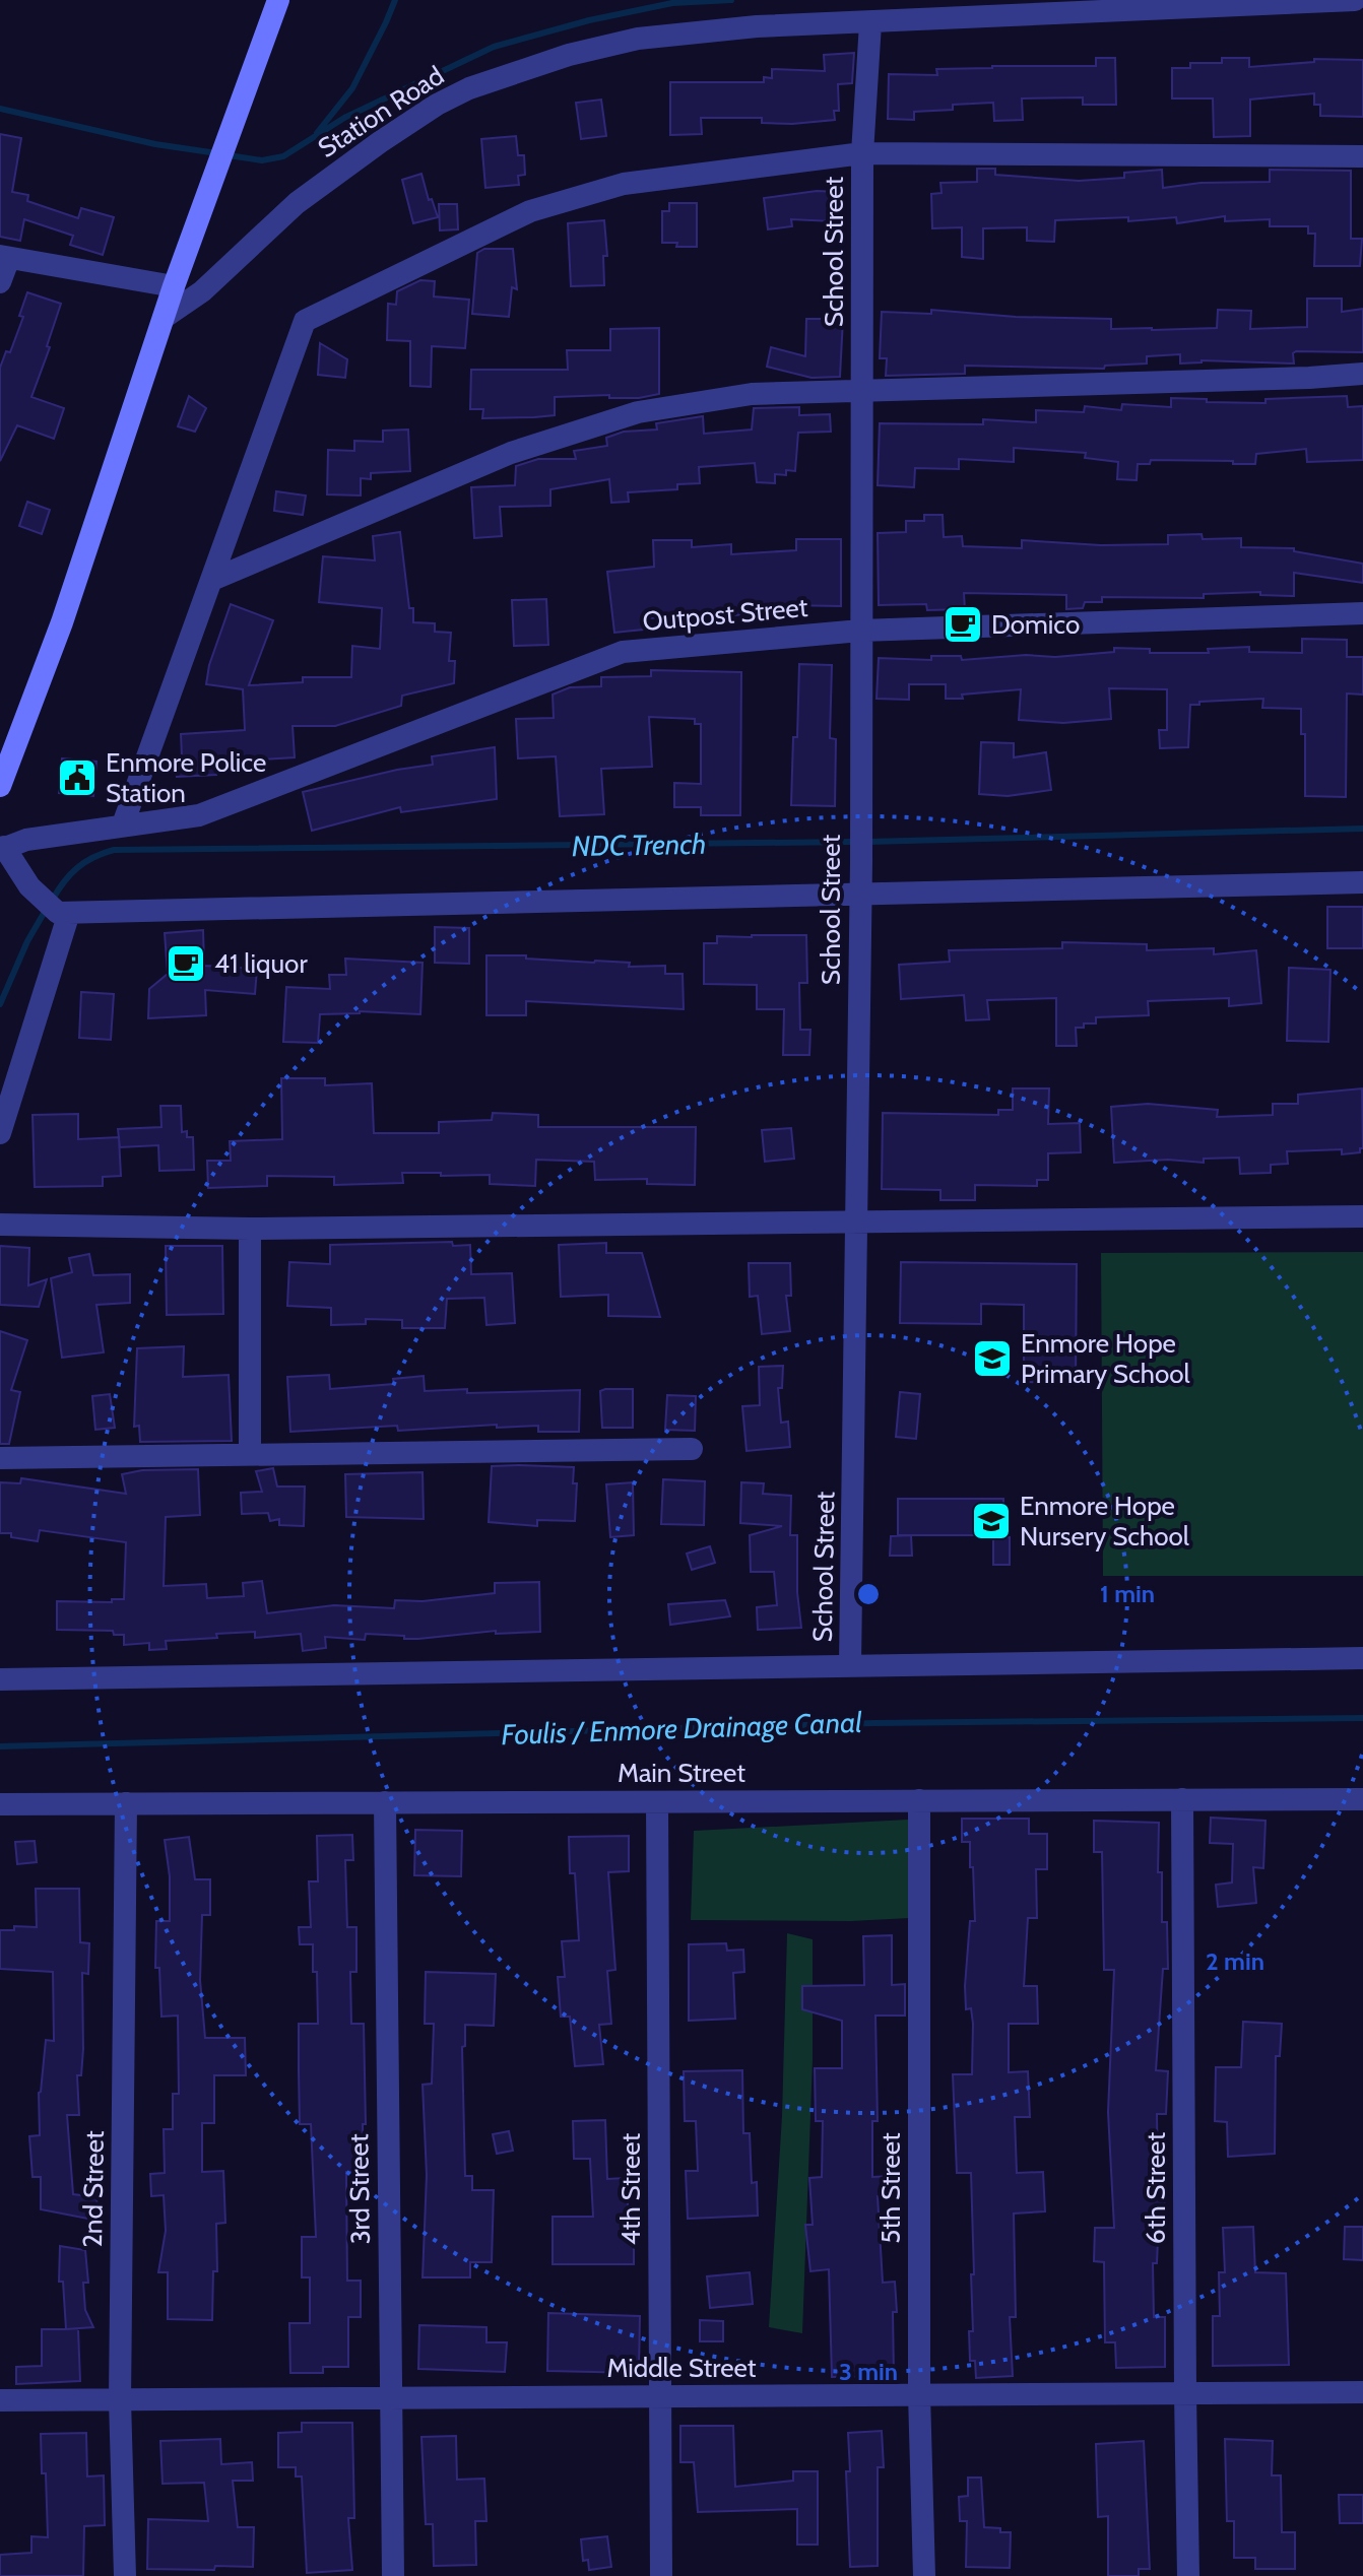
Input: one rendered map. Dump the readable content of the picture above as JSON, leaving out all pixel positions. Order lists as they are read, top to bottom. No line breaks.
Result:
{"streets":{"street":["Station Road","School Street","Outpost Street","Main Street","5th Street","6th Street","2nd Street","3rd Street","4th Street","Middle Street"]},"crossings":[["Station Road","School Street"],["School Street","Outpost Street"],["Main Street","5th Street"],["Main Street","6th Street"],["Main Street","2nd Street"],["Main Street","3rd Street"],["Main Street","4th Street"],["5th Street","Middle Street"],["6th Street","Middle Street"],["2nd Street","Middle Street"],["3rd Street","Middle Street"],["4th Street","Middle Street"]],"water":["NDC Trench","Foulis / Enmore Drainage Canal"],"places":{"cafe":["Domico","41 liquor"],"public building":["Enmore Police Station"],"school or university":["Enmore Hope Primary School","Enmore Hope Nursery School"]},"rings":["1 min","2 min","3 min"]}
